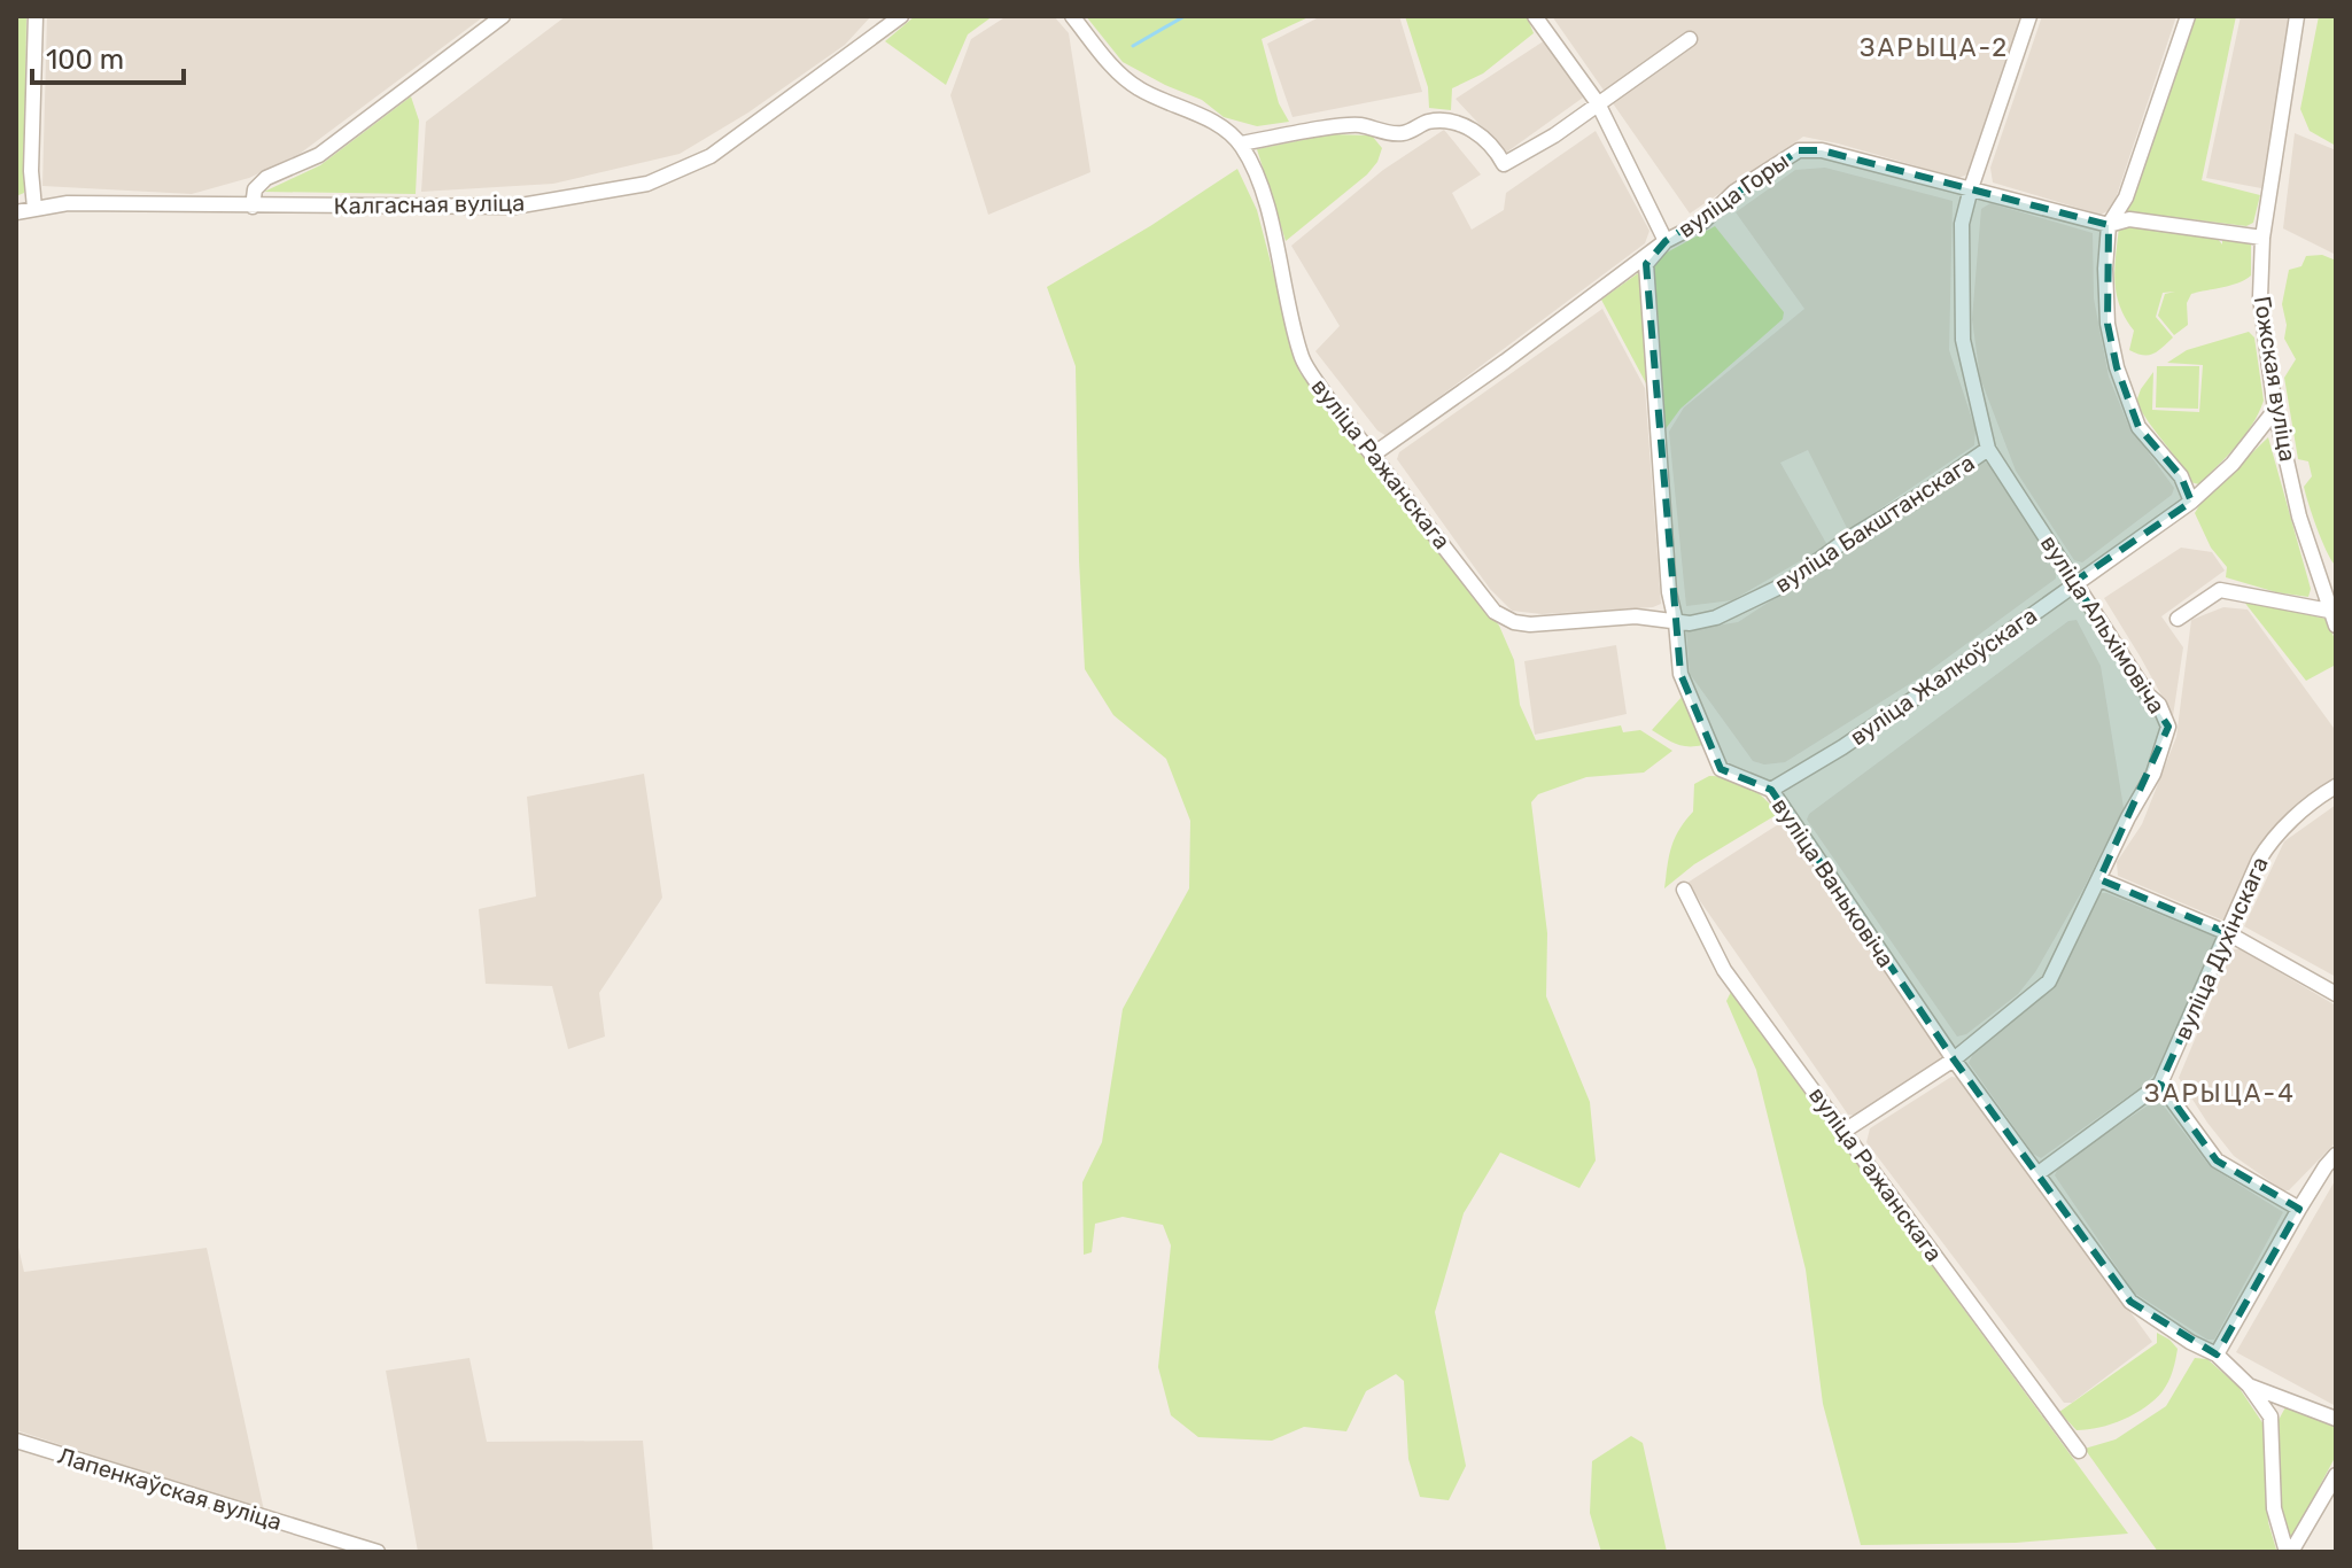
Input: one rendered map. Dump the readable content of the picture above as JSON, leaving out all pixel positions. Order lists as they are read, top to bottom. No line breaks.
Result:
{"streets":{"street":["вуліца Горы","Калгасная вуліца","Гожская вуліца","вуліца Ражанскага","вуліца Бакштанскага","вуліца Альхімовіча","вуліца Жалкоўскага","вуліца Ваньковіча","вуліца Духінскага","Лапенкаўская вуліца"]},"crossings":[["вуліца Горы","Гожская вуліца"],["вуліца Горы","вуліца Ражанскага"],["вуліца Горы","вуліца Альхімовіча"],["вуліца Горы","вуліца Ваньковіча"],["Гожская вуліца","вуліца Жалкоўскага"],["вуліца Ражанскага","вуліца Бакштанскага"],["вуліца Ражанскага","вуліца Альхімовіча"],["вуліца Бакштанскага","вуліца Альхімовіча"],["вуліца Бакштанскага","вуліца Ваньковіча"],["вуліца Альхімовіча","вуліца Жалкоўскага"],["вуліца Альхімовіча","вуліца Ваньковіча"],["вуліца Жалкоўскага","вуліца Ваньковіча"],["вуліца Ваньковіча","вуліца Духінскага"]],"districts":["ЗАРЫЦА-2","ЗАРЫЦА-4"],"scale_bar":"100 m"}
